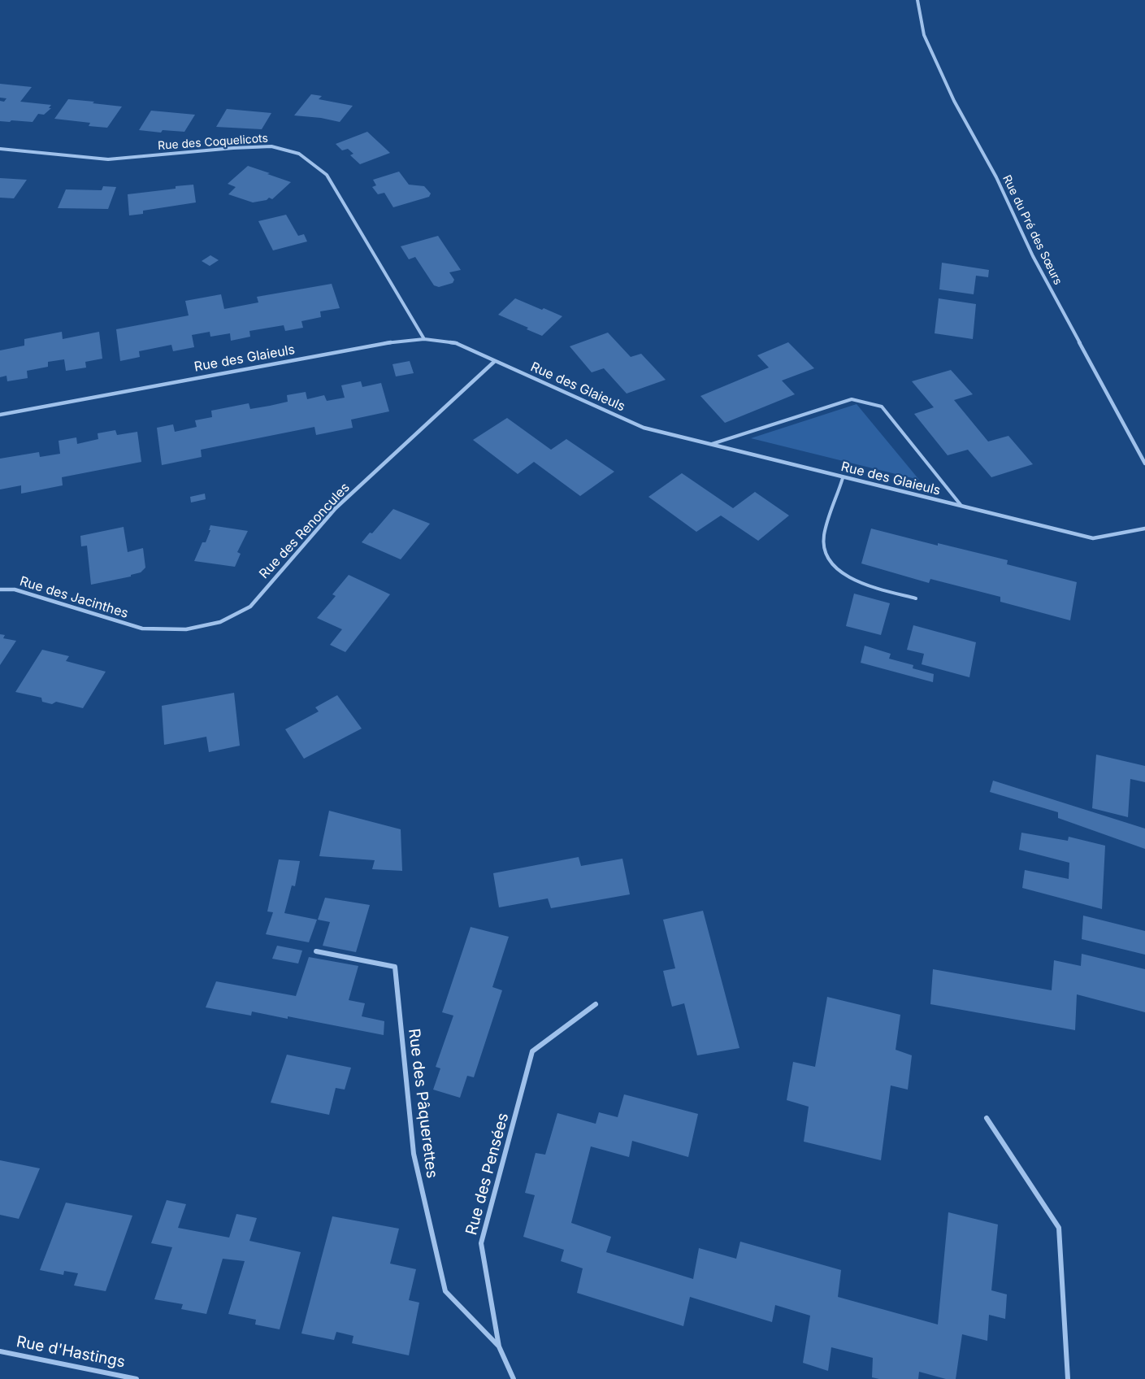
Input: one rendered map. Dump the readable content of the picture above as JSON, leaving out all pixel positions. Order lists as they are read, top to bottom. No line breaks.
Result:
{"streets":{"street":["Rue des Coquelicots","Rue du Pré des Sœurs","Rue des Glaieuls","Rue des Renoncules","Rue des Jacinthes","Rue des Pâquerettes","Rue des Pensées","Rue d'Hastings"]},"crossings":[["Rue des Coquelicots","Rue des Glaieuls"],["Rue des Glaieuls","Rue des Renoncules"],["Rue des Renoncules","Rue des Jacinthes"],["Rue des Pâquerettes","Rue des Pensées"]]}
